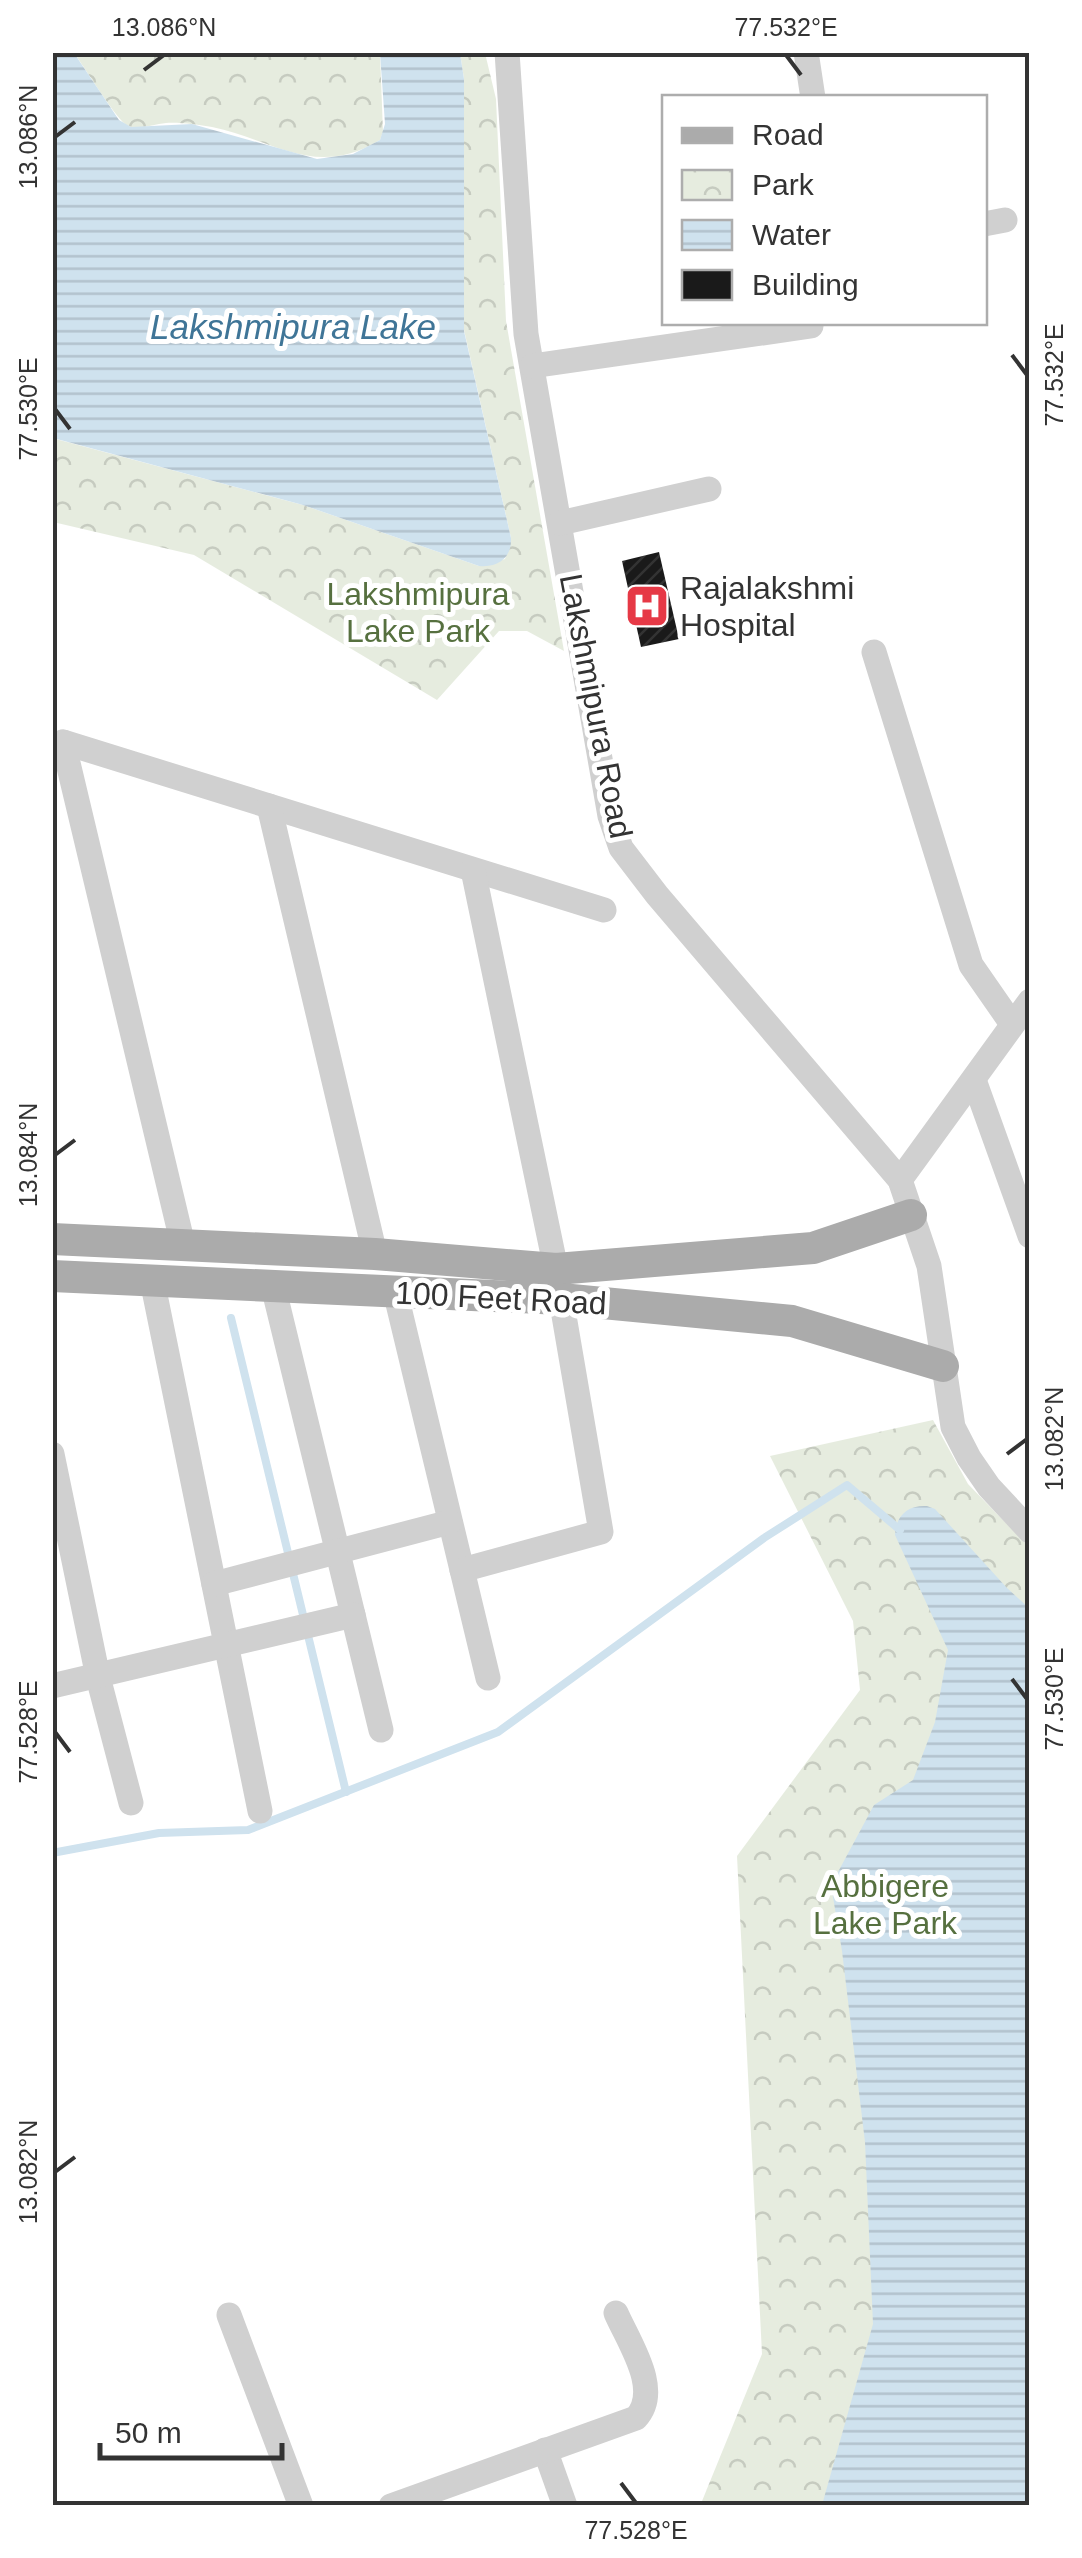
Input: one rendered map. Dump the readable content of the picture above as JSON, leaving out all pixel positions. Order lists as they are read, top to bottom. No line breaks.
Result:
{"streets":{"main road":["100 Feet Road"],"street":["Lakshmipura Road"]},"crossings":[["Lakshmipura Road","100 Feet Road"]],"water":["Lakshmipura Lake"],"parks":["Lakshmipura Lake Park","Abbigere Lake Park"],"places":{"hospital":["Rajalakshmi Hospital"]},"legend":["Road","Park","Water","Building"],"scale_bar":"50 m","coordinates":["13.086°N","77.532°E","77.530°E","13.084°N","13.082°N","77.528°E"]}
